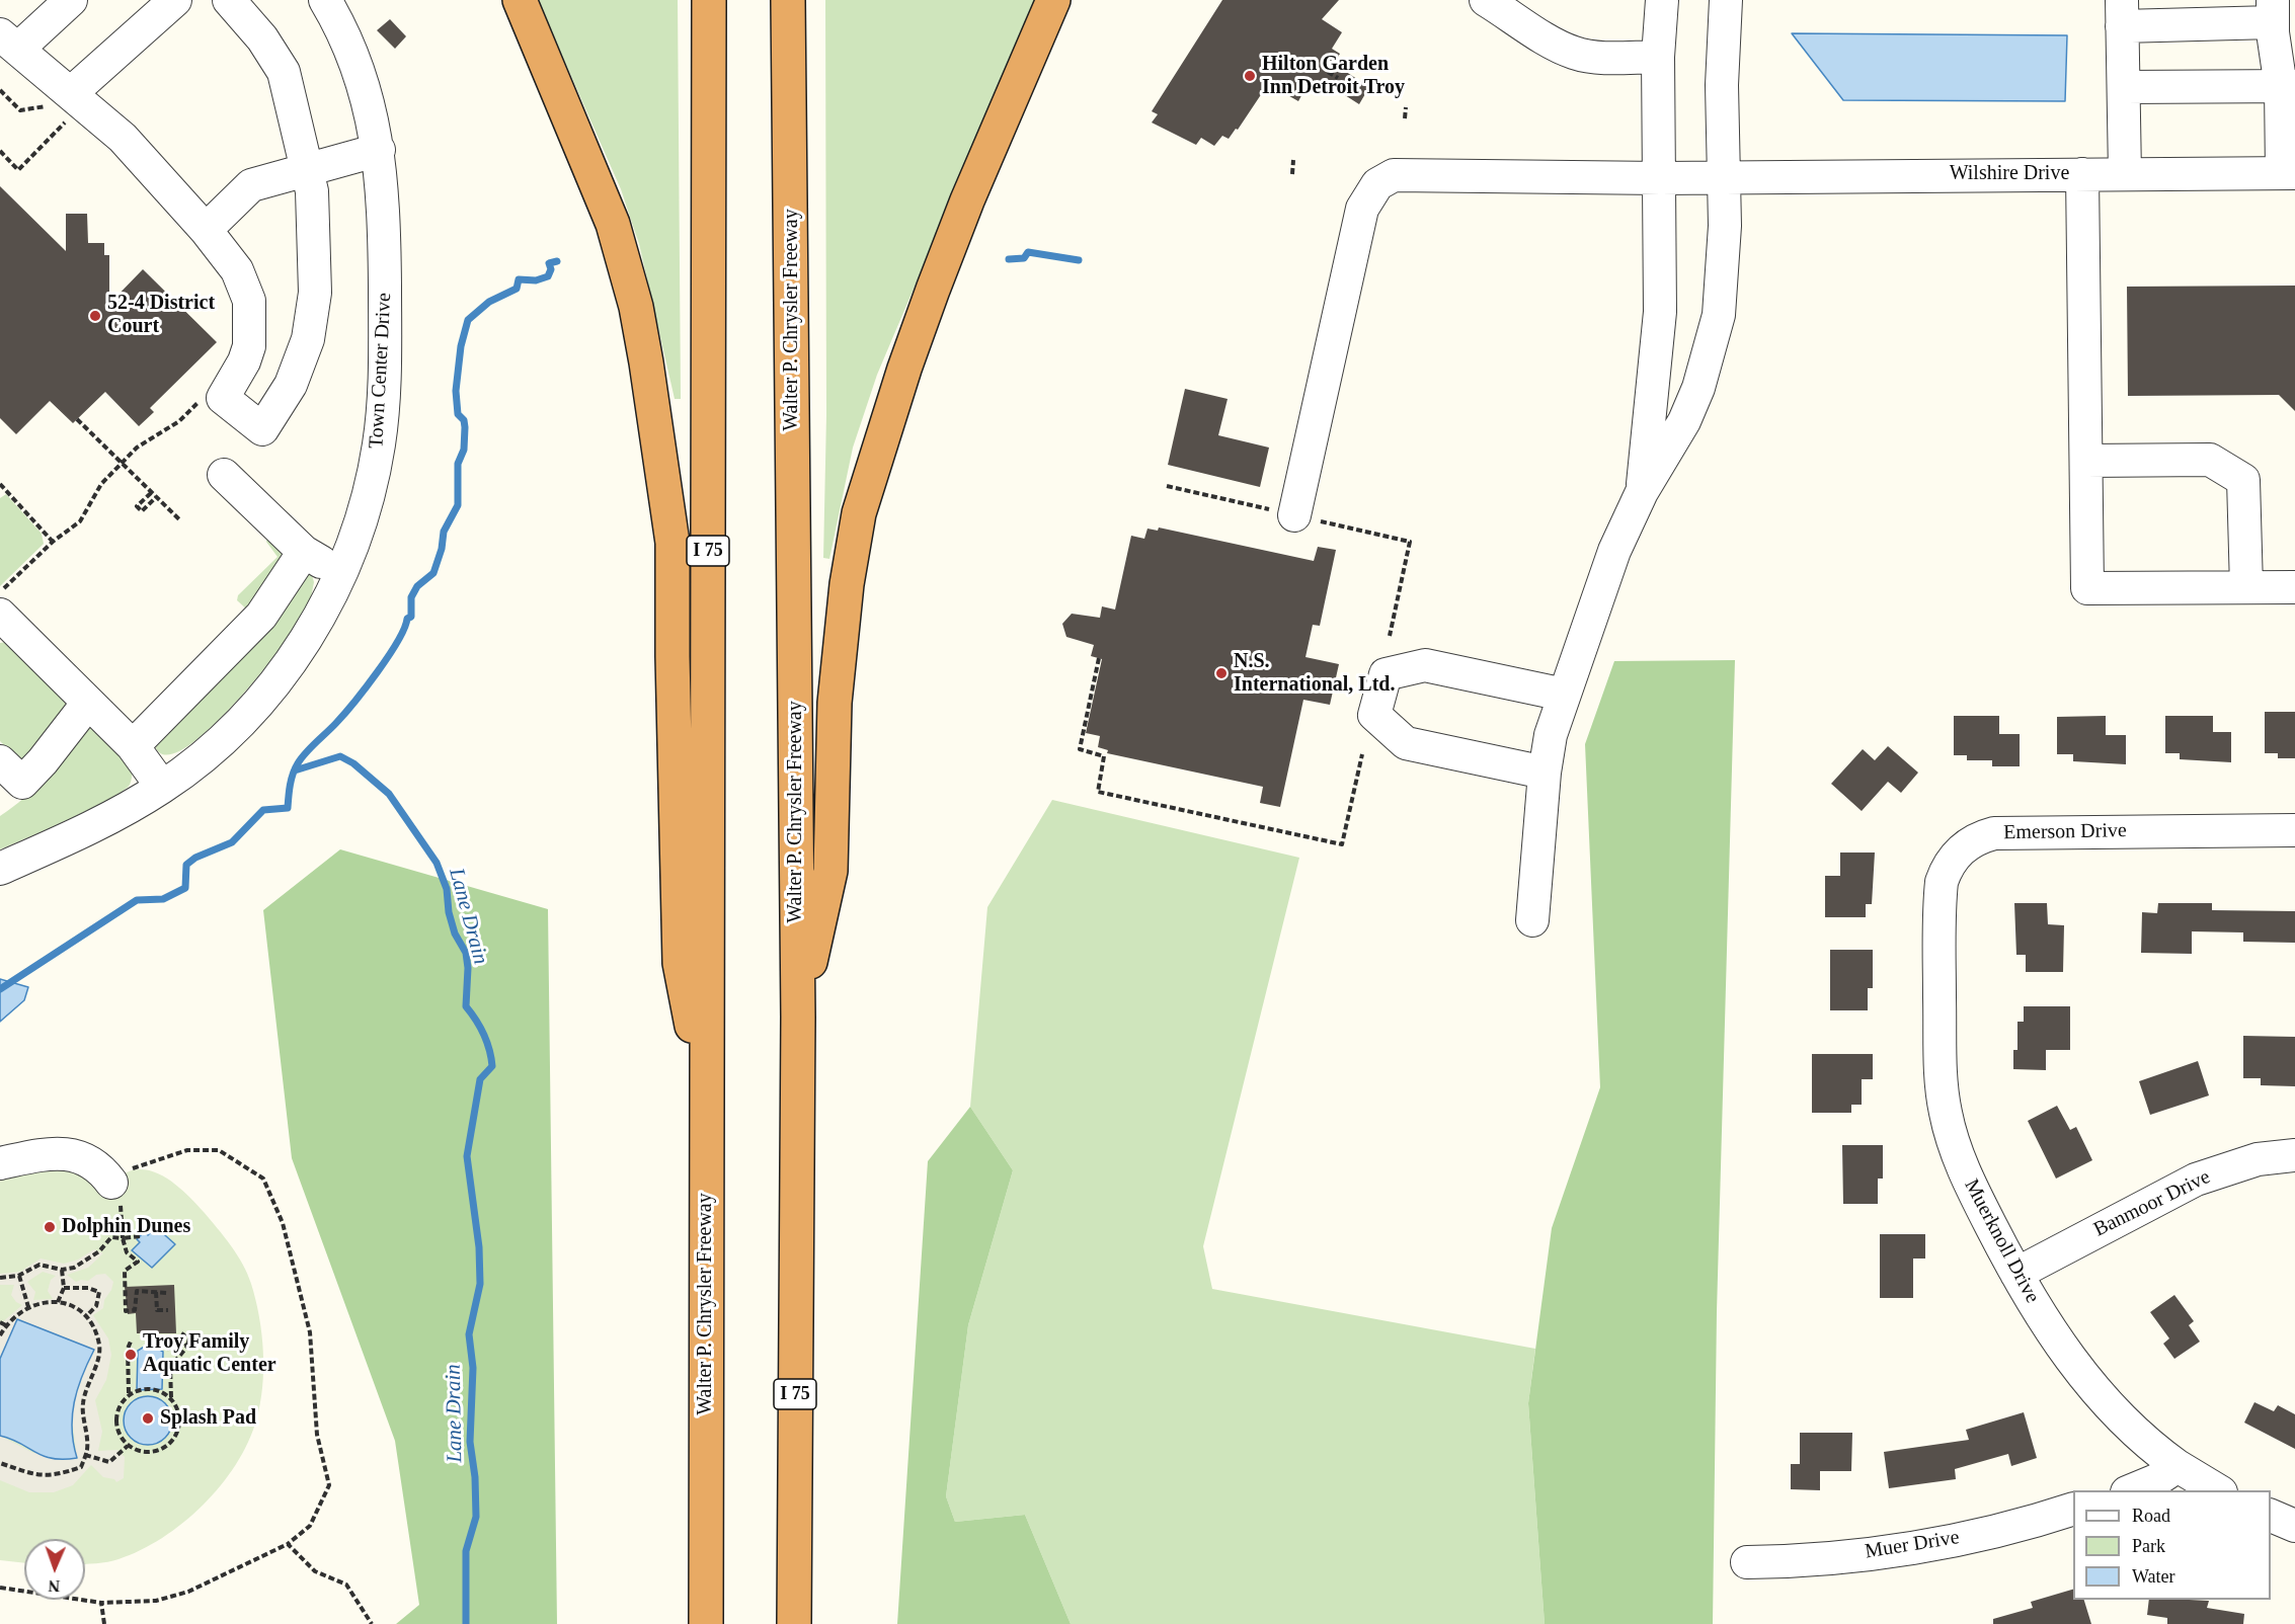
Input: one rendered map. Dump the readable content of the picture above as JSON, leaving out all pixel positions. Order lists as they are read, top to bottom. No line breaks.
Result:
{"streets":{"highway":["Walter P. Chrysler Freeway","I 75"],"street":["Wilshire Drive","Town Center Drive","Emerson Drive","Banmoor Drive","Muerknoll Drive","Muer Drive"]},"crossings":[["Emerson Drive","Muerknoll Drive"],["Banmoor Drive","Muerknoll Drive"]],"water":["Lane Drain"],"places":["Hilton Garden Inn Detroit Troy","52-4 District Court","N.S. International, Ltd.","Dolphin Dunes","Troy Family Aquatic Center","Splash Pad"],"legend":["Road","Park","Water"],"north":"bottom"}
